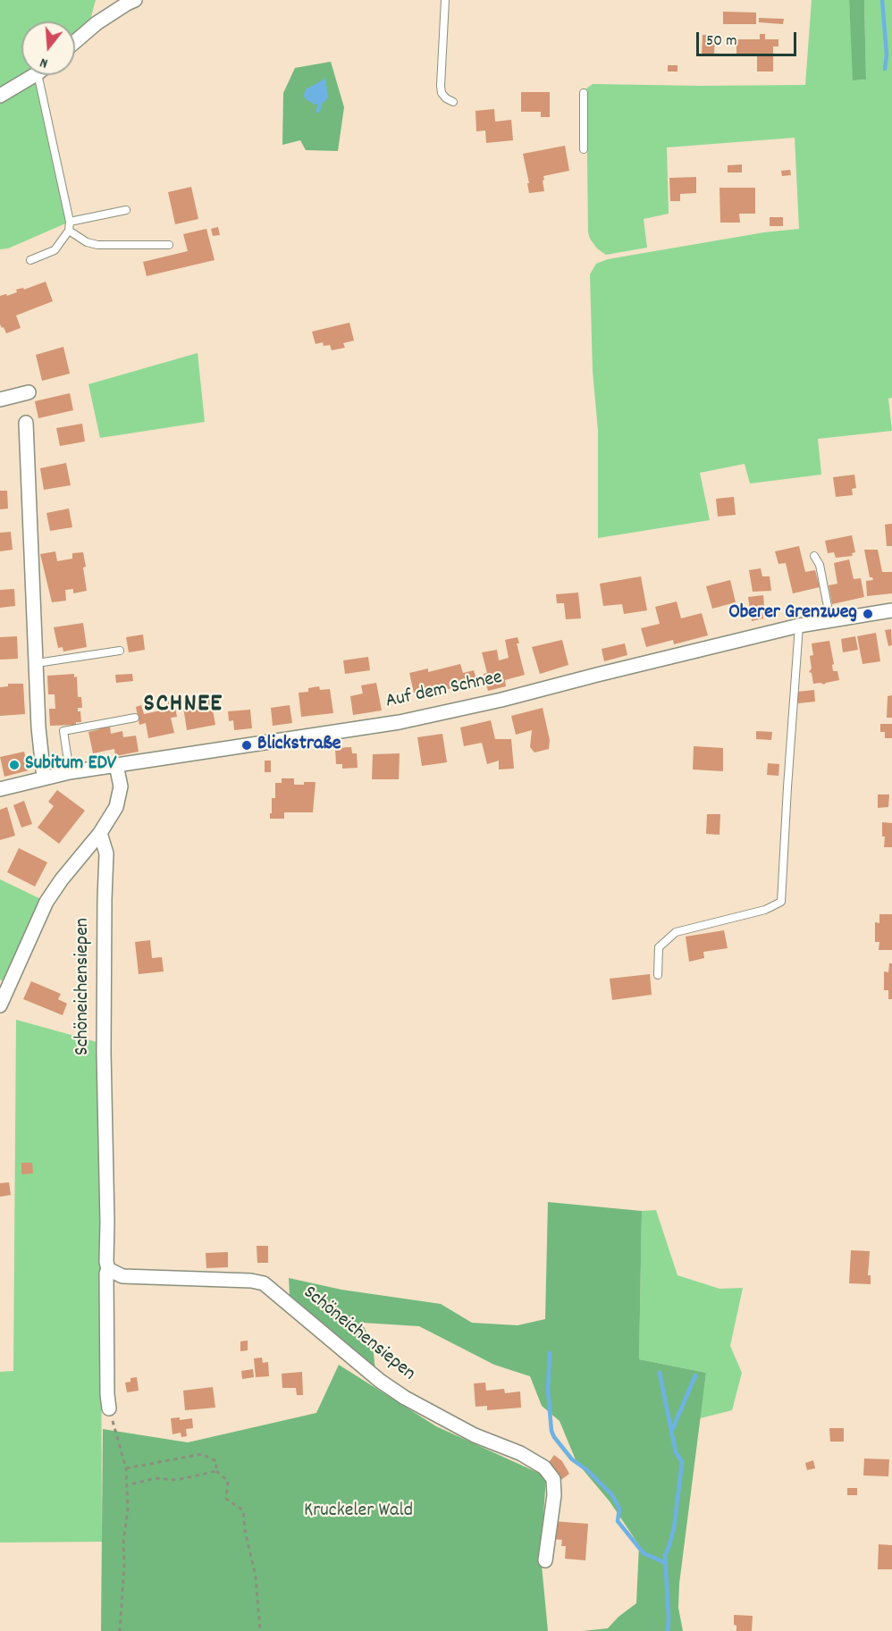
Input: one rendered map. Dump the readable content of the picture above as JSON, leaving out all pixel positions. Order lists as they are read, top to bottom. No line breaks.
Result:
{"streets":{"street":["Auf dem Schnee","Schöneichensiepen"]},"districts":["SCHNEE"],"parks":["Kruckeler Wald"],"places":["Oberer Grenzweg","Blickstraße","Subitum EDV"],"scale_bar":"50 m","north":"bottom"}
